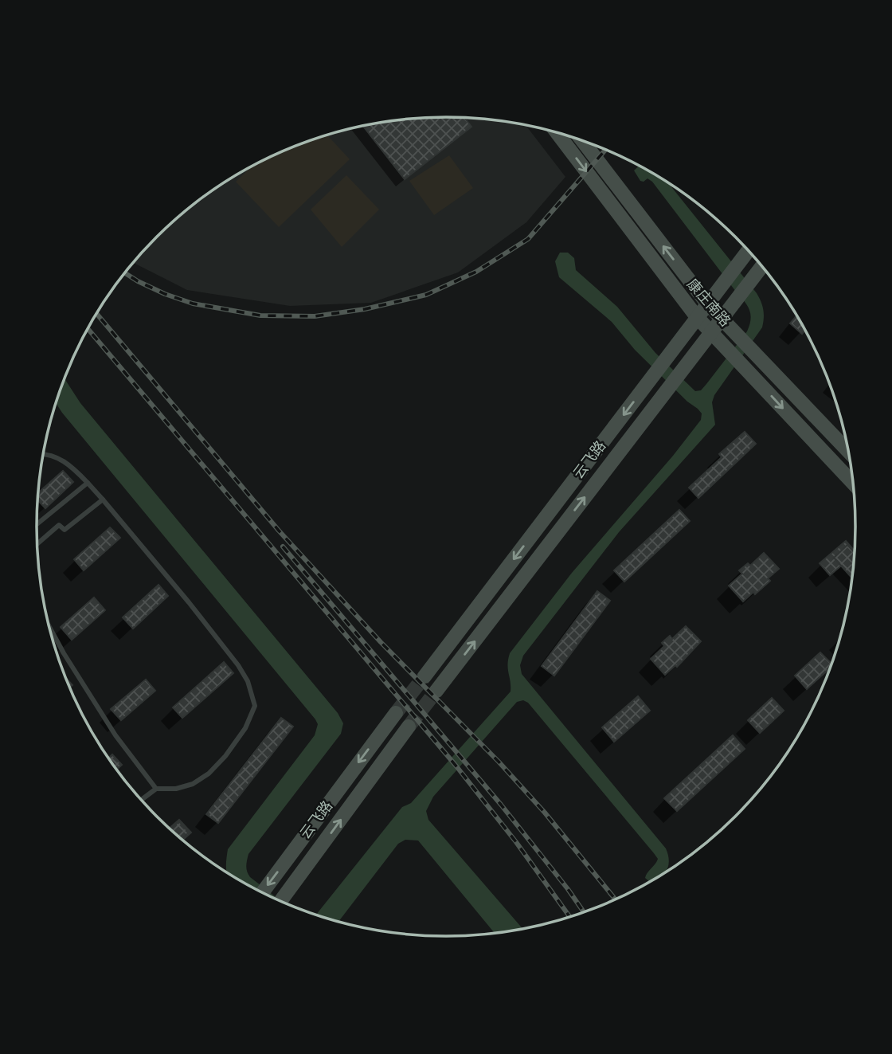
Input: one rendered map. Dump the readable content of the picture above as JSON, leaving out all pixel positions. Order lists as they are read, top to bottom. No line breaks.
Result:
{"streets":{"main road":["康庄南路","云飞路"]},"crossings":[["康庄南路","云飞路"]]}
